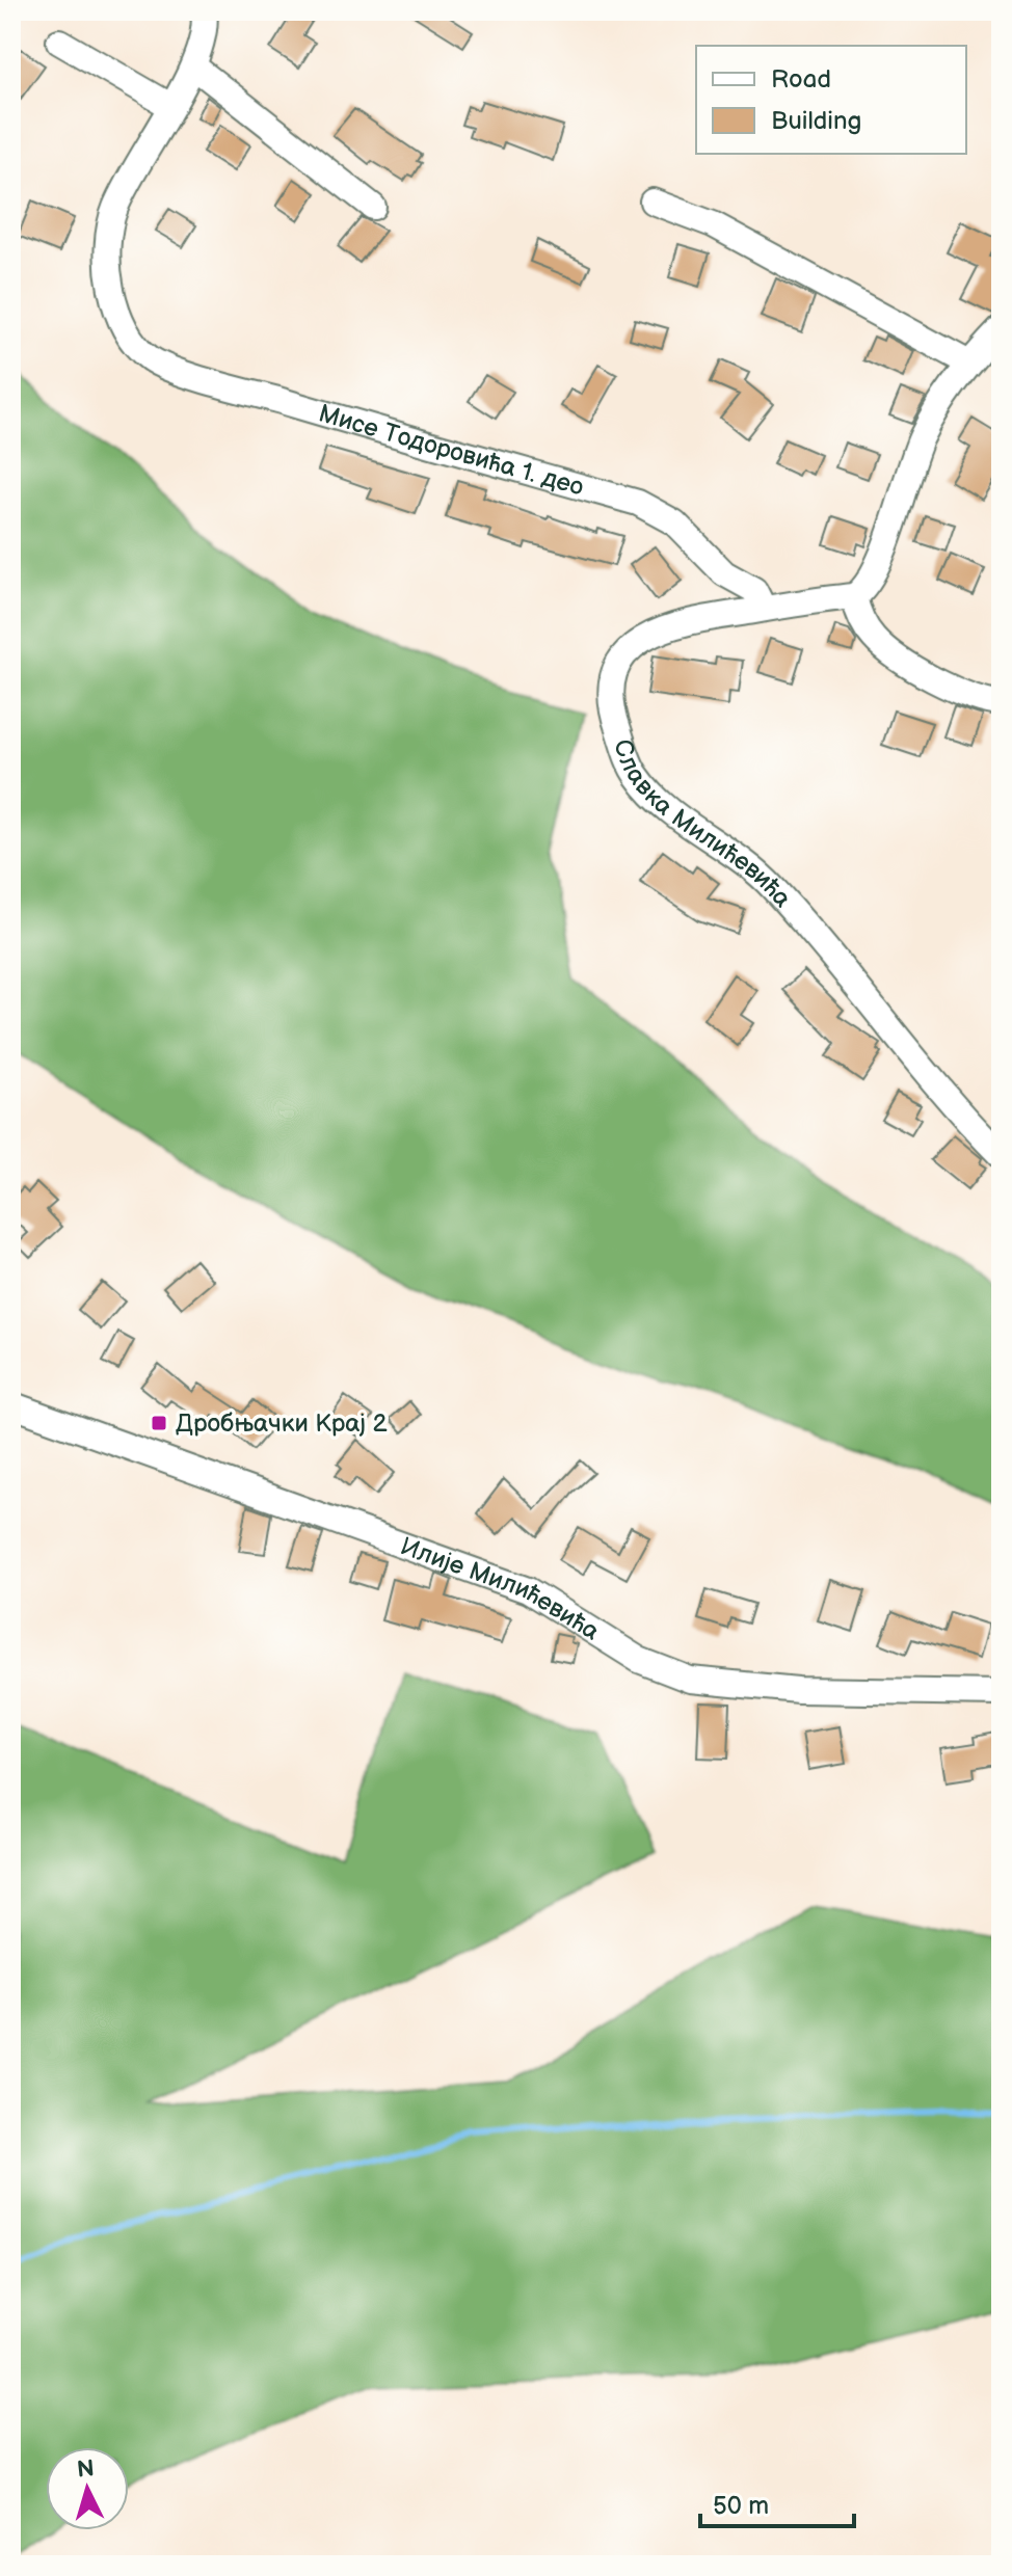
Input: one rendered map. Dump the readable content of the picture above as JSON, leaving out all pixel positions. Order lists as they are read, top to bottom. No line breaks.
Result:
{"streets":{"street":["Мисе Тодоровића 1. део","Славка Милићевића","Илије Милићевића"]},"crossings":[["Мисе Тодоровића 1. део","Славка Милићевића"]],"places":{"transit":["Дробњачки Крај 2"]},"legend":["Road","Building"],"scale_bar":"50 m","north":"top"}
